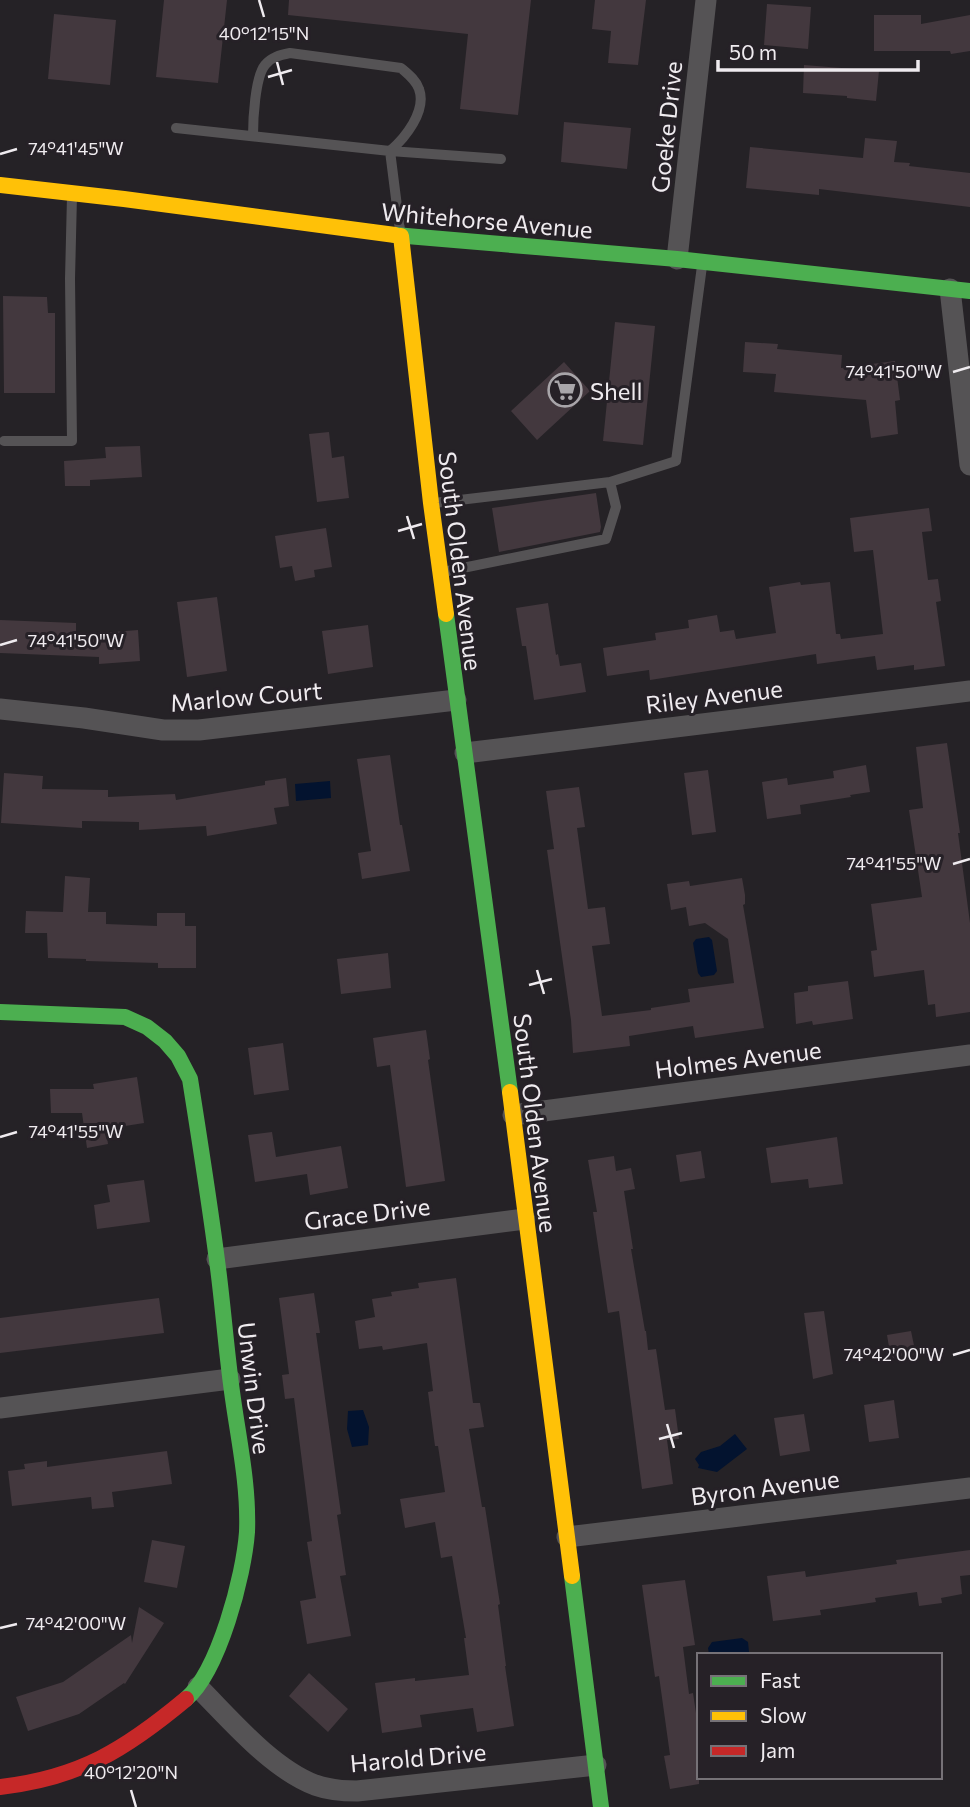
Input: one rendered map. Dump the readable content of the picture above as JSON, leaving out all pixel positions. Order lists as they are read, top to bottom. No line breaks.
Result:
{"streets":{"main road":["Whitehorse Avenue","South Olden Avenue","Unwin Drive"],"street":["Goeke Drive","Marlow Court","Riley Avenue","Holmes Avenue","Grace Drive","Byron Avenue","Harold Drive"]},"crossings":[["Goeke Drive","Whitehorse Avenue"],["Whitehorse Avenue","South Olden Avenue"],["South Olden Avenue","Marlow Court"],["South Olden Avenue","Riley Avenue"],["South Olden Avenue","Holmes Avenue"],["South Olden Avenue","Grace Drive"],["South Olden Avenue","Byron Avenue"],["South Olden Avenue","Harold Drive"],["Grace Drive","Unwin Drive"],["Unwin Drive","Harold Drive"]],"places":{"supermarket":["Shell"]},"legend":["Fast","Slow","Jam"],"scale_bar":"50 m","coordinates":["40°12'15\"N","74°41'45\"W","74°41'50\"W","74°41'55\"W","74°42'00\"W","40°12'20\"N"]}
